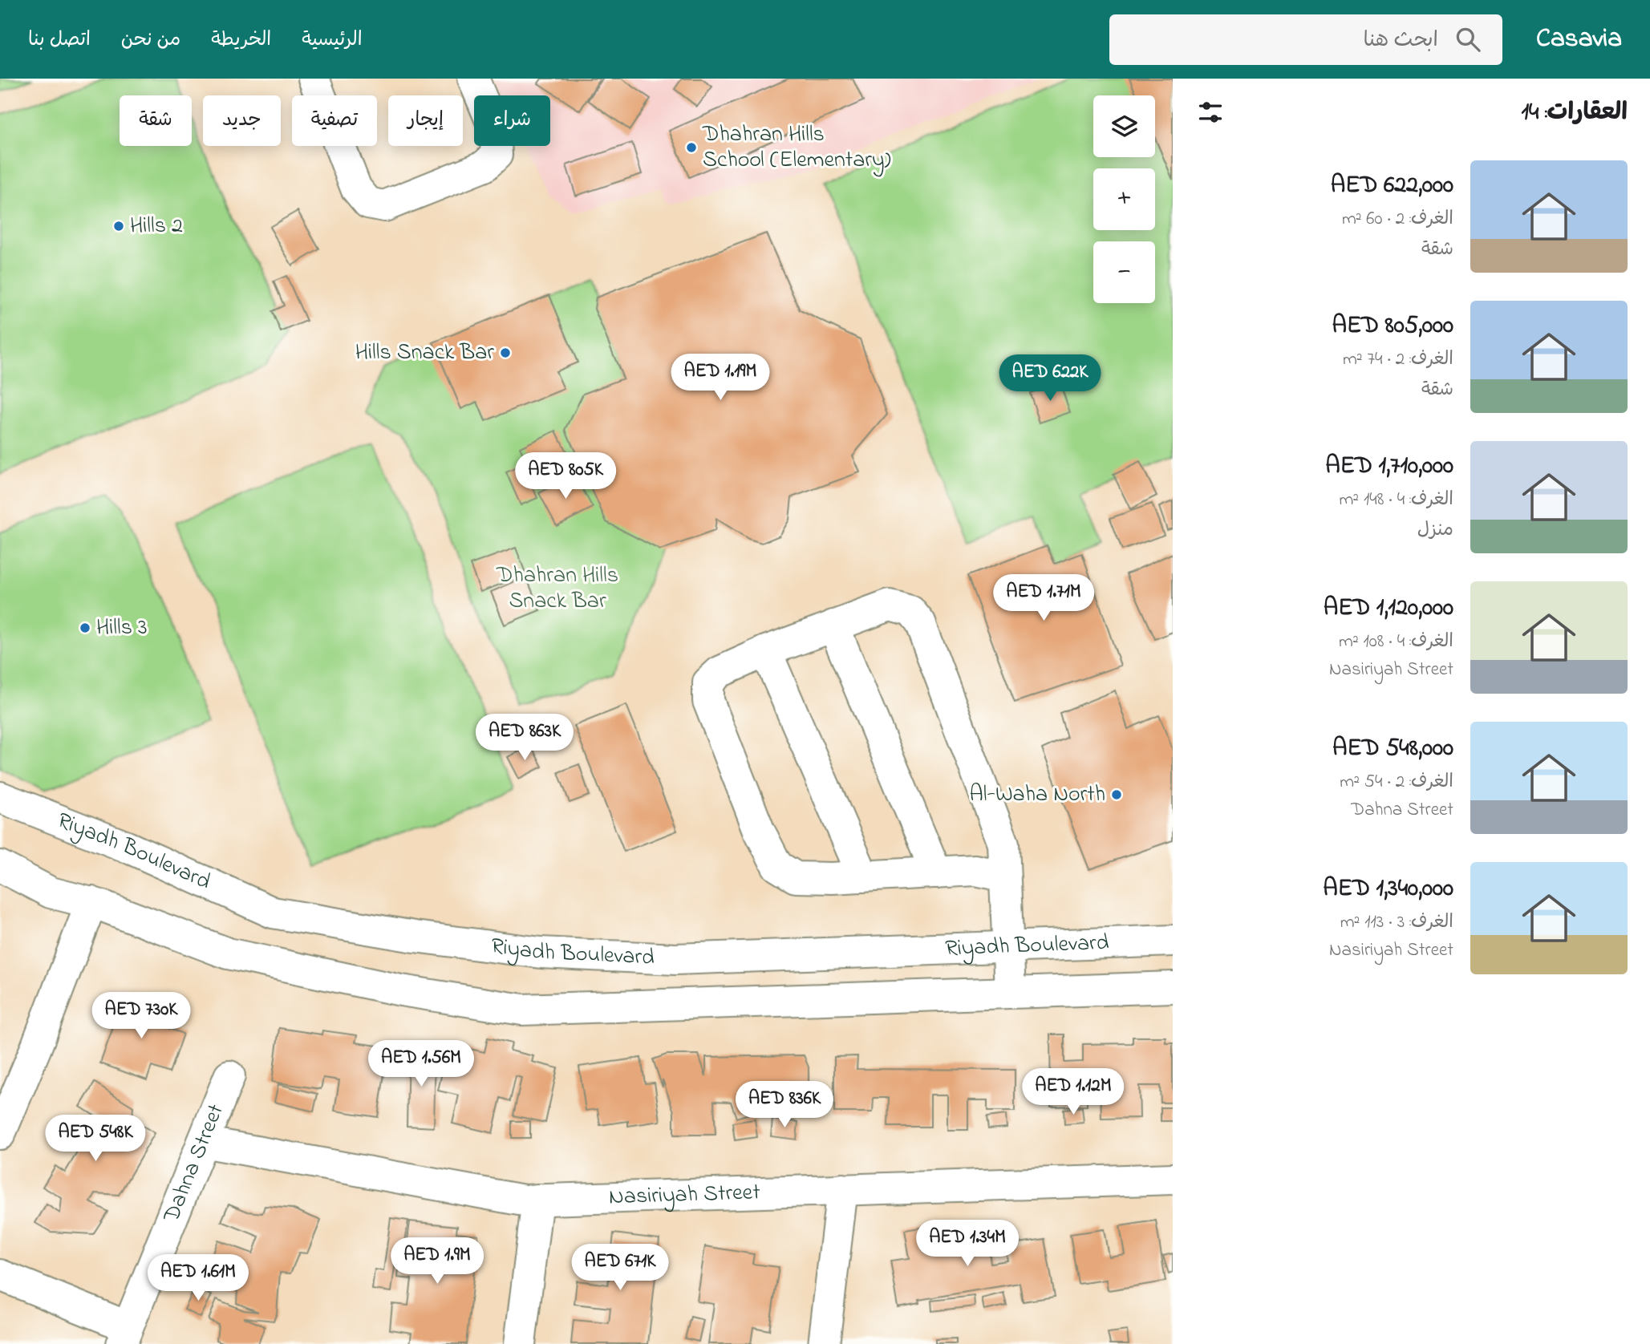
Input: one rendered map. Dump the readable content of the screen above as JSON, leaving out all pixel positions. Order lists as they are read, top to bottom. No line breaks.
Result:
{"streets":{"street":["Riyadh Boulevard","Dahna Street","Nasiriyah Street"]},"crossings":[["Dahna Street","Nasiriyah Street"]],"parks":["Dhahran Hills Snack Bar"],"places":["Dhahran Hills School (Elementary)","Hills 2","Hills Snack Bar","Hills 3","Al-Waha North"],"page":{"header":"Casavia","search":"ابحث هنا","nav":["الرئيسية","الخريطة","من نحن","اتصل بنا"],"heading":"العقارات: 14","map_buttons":["+","−"],"chip":["شراء","إيجار","تصفية","جديد","شقة"],"list":[{"name":"AED 622,000","note":"الغرف: 2 · 60 m² · شقة"},{"name":"AED 805,000","note":"الغرف: 2 · 74 m² · شقة"},{"name":"AED 1,710,000","note":"الغرف: 4 · 148 m² · منزل"},{"name":"AED 1,120,000","note":"الغرف: 4 · 108 m² · Nasiriyah Street"},{"name":"AED 548,000","note":"الغرف: 2 · 54 m² · Dahna Street"},{"name":"AED 1,340,000","note":"الغرف: 3 · 113 m² · Nasiriyah Street"}],"price":["AED 1.19M","AED 622K","AED 805K","AED 1.71M","AED 863K","AED 730K","AED 1.56M","AED 1.12M","AED 836K","AED 548K","AED 1.34M","AED 1.9M","AED 671K","AED 1.61M"]}}
